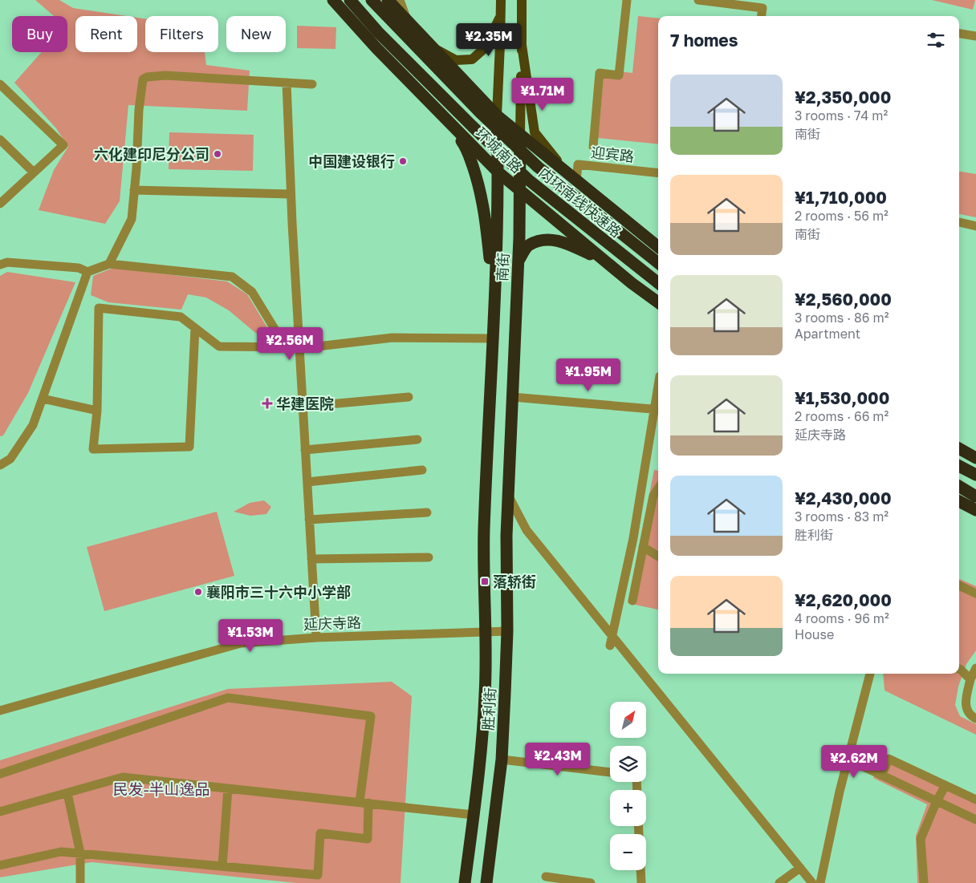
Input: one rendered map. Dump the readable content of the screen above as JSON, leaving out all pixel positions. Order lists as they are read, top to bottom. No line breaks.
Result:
{"streets":{"highway":["环城南路","内环南线快速路","南街","胜利街"],"street":["迎宾路","延庆寺路"]},"crossings":[["环城南路","迎宾路"],["环城南路","南街"],["南街","延庆寺路"],["南街","胜利街"],["延庆寺路","胜利街"]],"districts":["民发-半山逸品"],"places":{"other":["六化建印尼分公司","中国建设银行","襄阳市三十六中小学部"],"health":["华建医院"],"transit":["落轿街"]},"north":"top right","page":{"chip":["Buy","Rent","Filters","New"],"heading":"7 homes","price":["¥2.35M","¥1.71M","¥2.56M","¥1.95M","¥1.53M","¥2.43M","¥2.62M"],"list":[{"name":"¥2,350,000","note":"3 rooms · 74 m² · 南街"},{"name":"¥1,710,000","note":"2 rooms · 56 m² · 南街"},{"name":"¥2,560,000","note":"3 rooms · 86 m² · Apartment"},{"name":"¥1,530,000","note":"2 rooms · 66 m² · 延庆寺路"},{"name":"¥2,430,000","note":"3 rooms · 83 m² · 胜利街"},{"name":"¥2,620,000","note":"4 rooms · 96 m² · House"}],"map_buttons":["+","−"]}}
